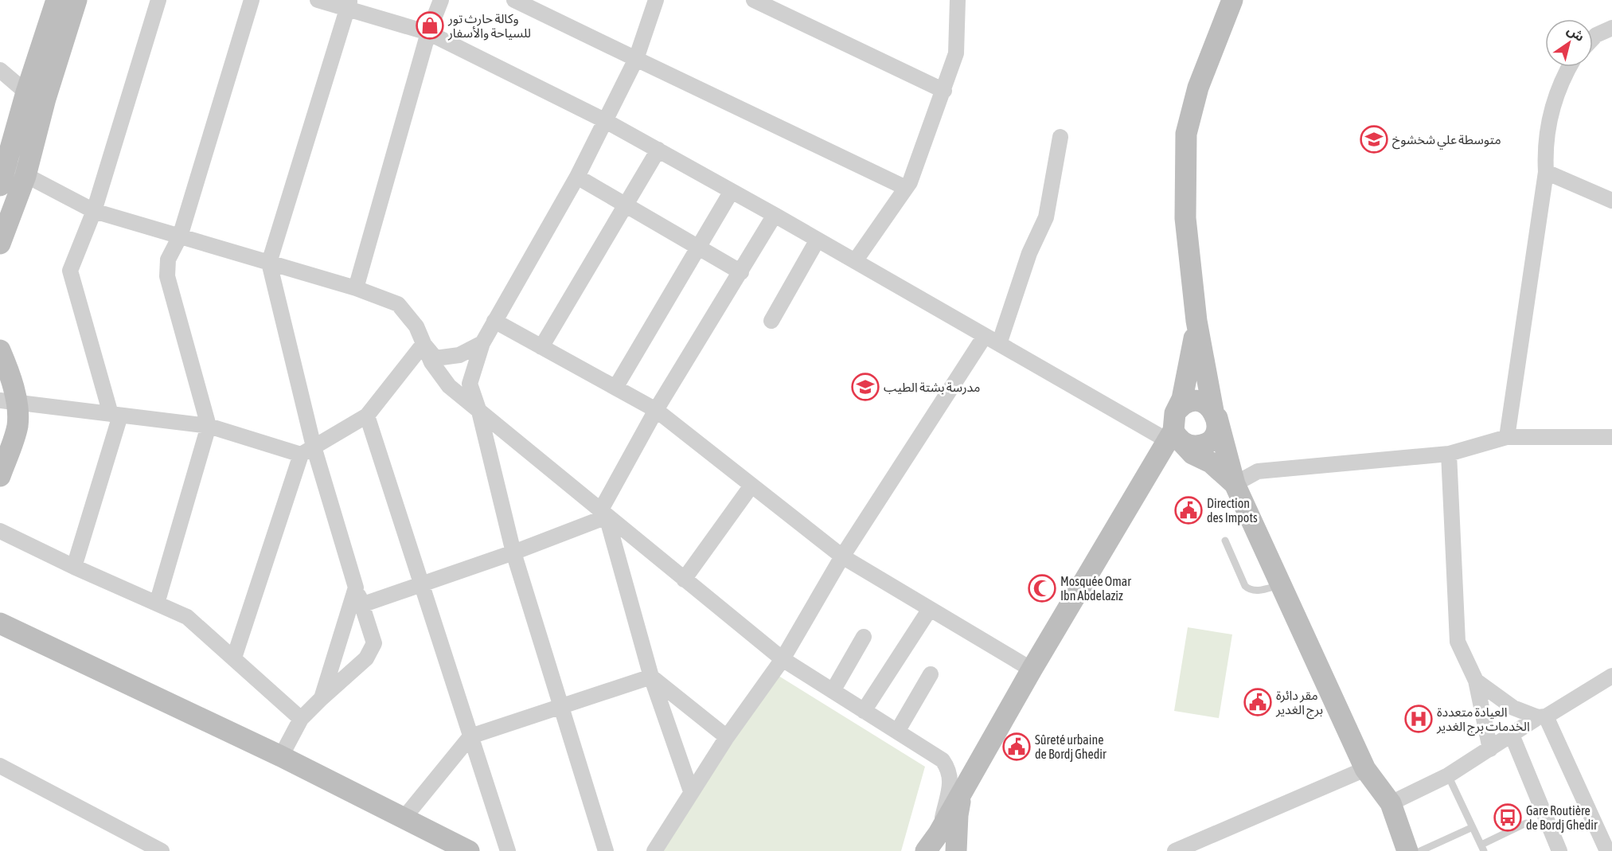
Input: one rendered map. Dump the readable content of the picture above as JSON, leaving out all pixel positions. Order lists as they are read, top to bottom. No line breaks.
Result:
{"places":{"shop":["وكالة حارث تور للسياحة والأسفار"],"school or university":["متوسطة علي شخشوخ","مدرسة بشتة الطيب"],"public building":["Direction des Impots","مقر دائرة برج الغدير","Sûreté urbaine de Bordj Ghedir"],"mosque":["Mosquée Omar Ibn Abdelaziz"],"hospital":["العيادة متعددة الخدمات برج الغدير"],"bus stop":["Gare Routière de Bordj Ghedir"]},"north":"top right"}
